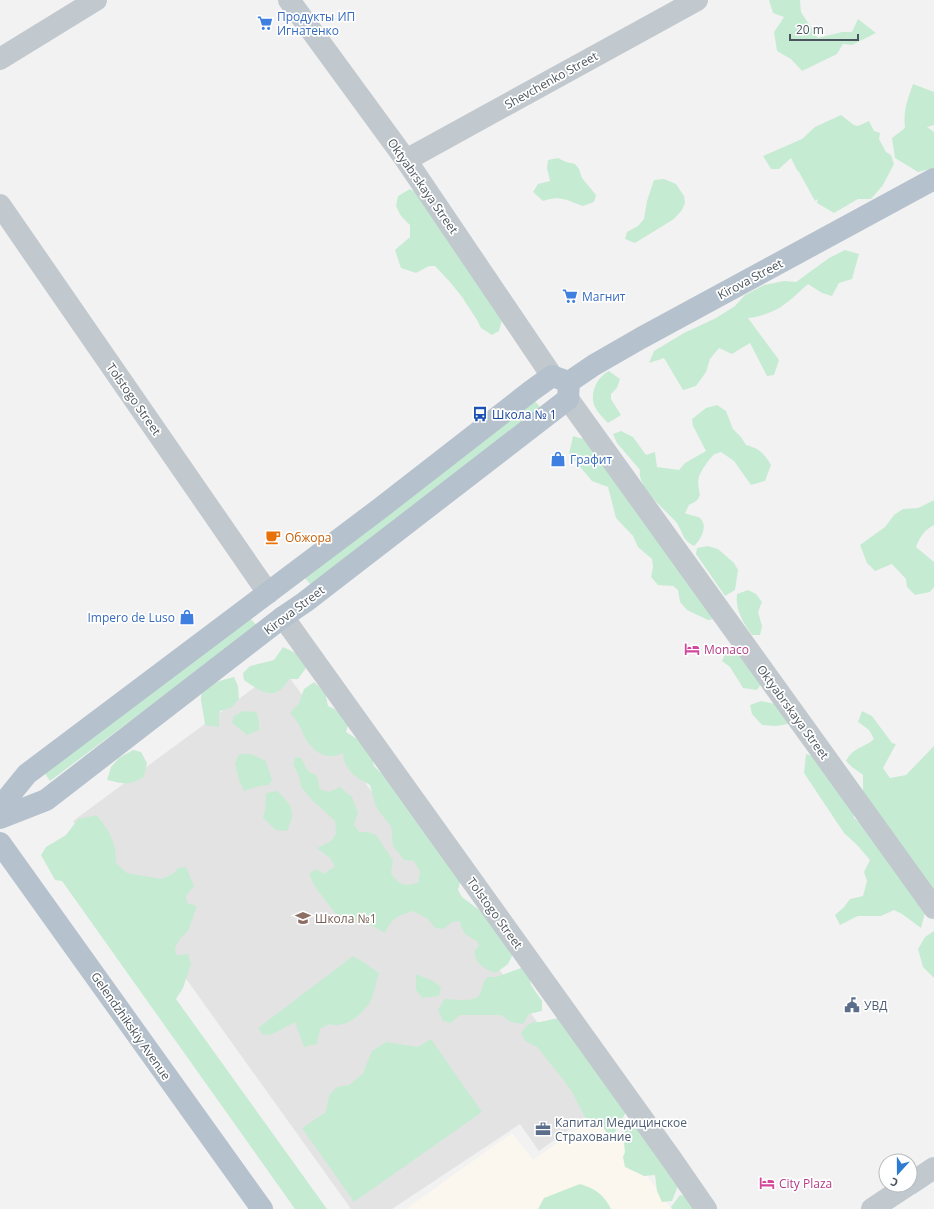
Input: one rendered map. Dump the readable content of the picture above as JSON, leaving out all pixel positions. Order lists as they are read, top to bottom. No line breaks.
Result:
{"streets":{"main road":["Kirova Street","Gelendzhikskiy Avenue"],"street":["Shevchenko Street","Oktyabrskaya Street","Tolstogo Street"]},"crossings":[["Shevchenko Street","Oktyabrskaya Street"],["Oktyabrskaya Street","Kirova Street"],["Kirova Street","Tolstogo Street"]],"places":{"supermarket":["Продукты ИП Игнатенко","Магнит"],"bus stop":["Школа № 1"],"shop":["Графит","Impero de Luso"],"cafe":["Обжора"],"hotel":["Monaco","City Plaza"],"school or university":["Школа №1"],"public building":["УВД"],"office":["Капитал Медицинское Страхование"]},"scale_bar":"20 m","north":"bottom"}
